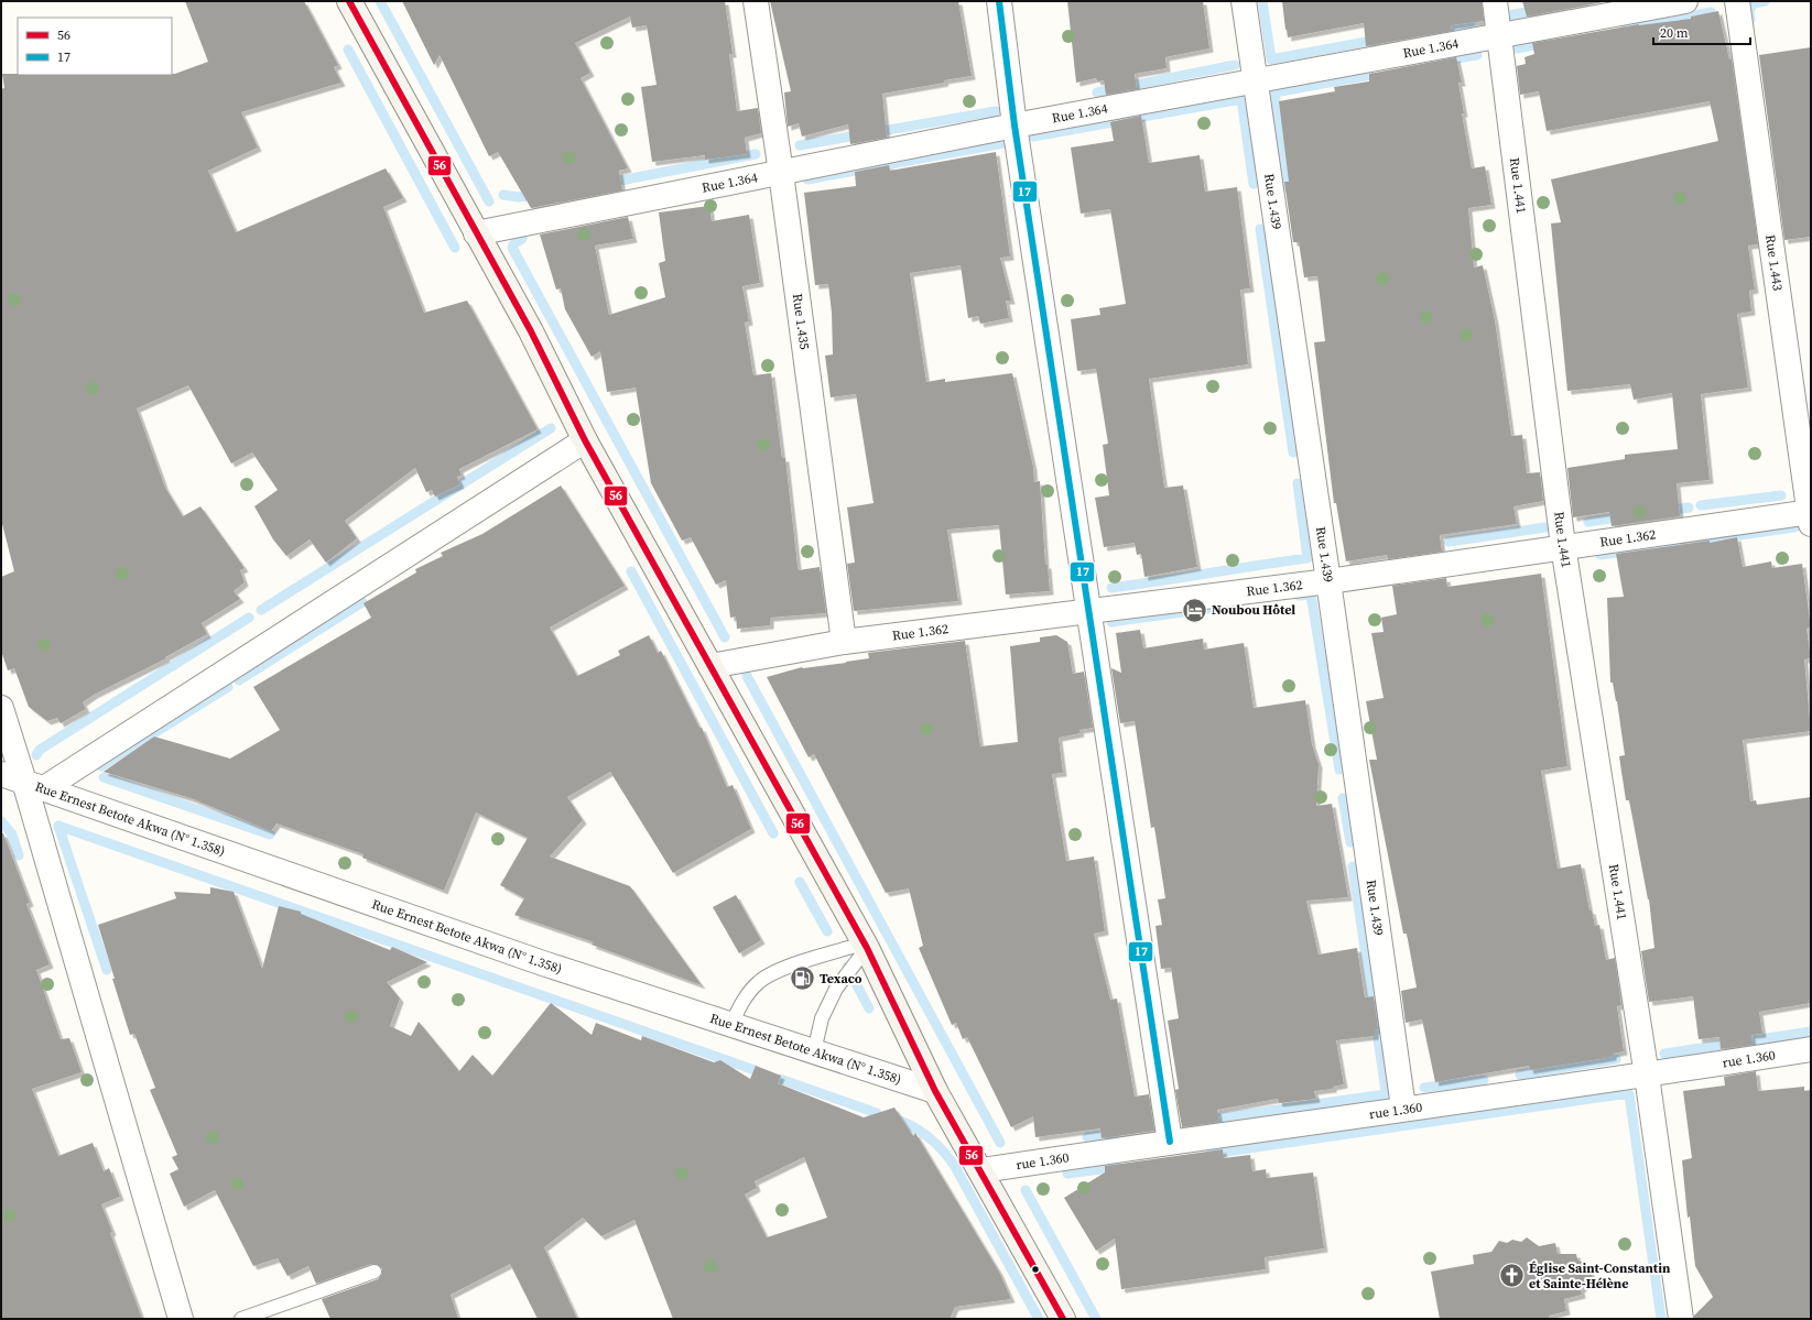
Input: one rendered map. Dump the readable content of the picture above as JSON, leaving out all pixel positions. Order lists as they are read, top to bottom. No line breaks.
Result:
{"streets":{"street":["Rue 1.364","Rue 1.441","Rue 1.439","Rue 1.443","Rue 1.435","Rue 1.362","Rue Ernest Betote Akwa (N° 1.358)","rue 1.360"]},"crossings":[["Rue 1.364","Rue 1.441"],["Rue 1.364","Rue 1.439"],["Rue 1.364","Rue 1.435"],["Rue 1.441","Rue 1.362"],["Rue 1.441","rue 1.360"],["Rue 1.439","Rue 1.362"],["Rue 1.439","rue 1.360"],["Rue 1.443","Rue 1.362"],["Rue 1.435","Rue 1.362"]],"places":{"hotel":["Noubou Hôtel"],"fuel station":["Texaco"],"church":["Église Saint-Constantin et Sainte-Hélène"]},"lines":["transit line 56","transit line 17"],"legend":["56","17"],"scale_bar":"20 m"}
